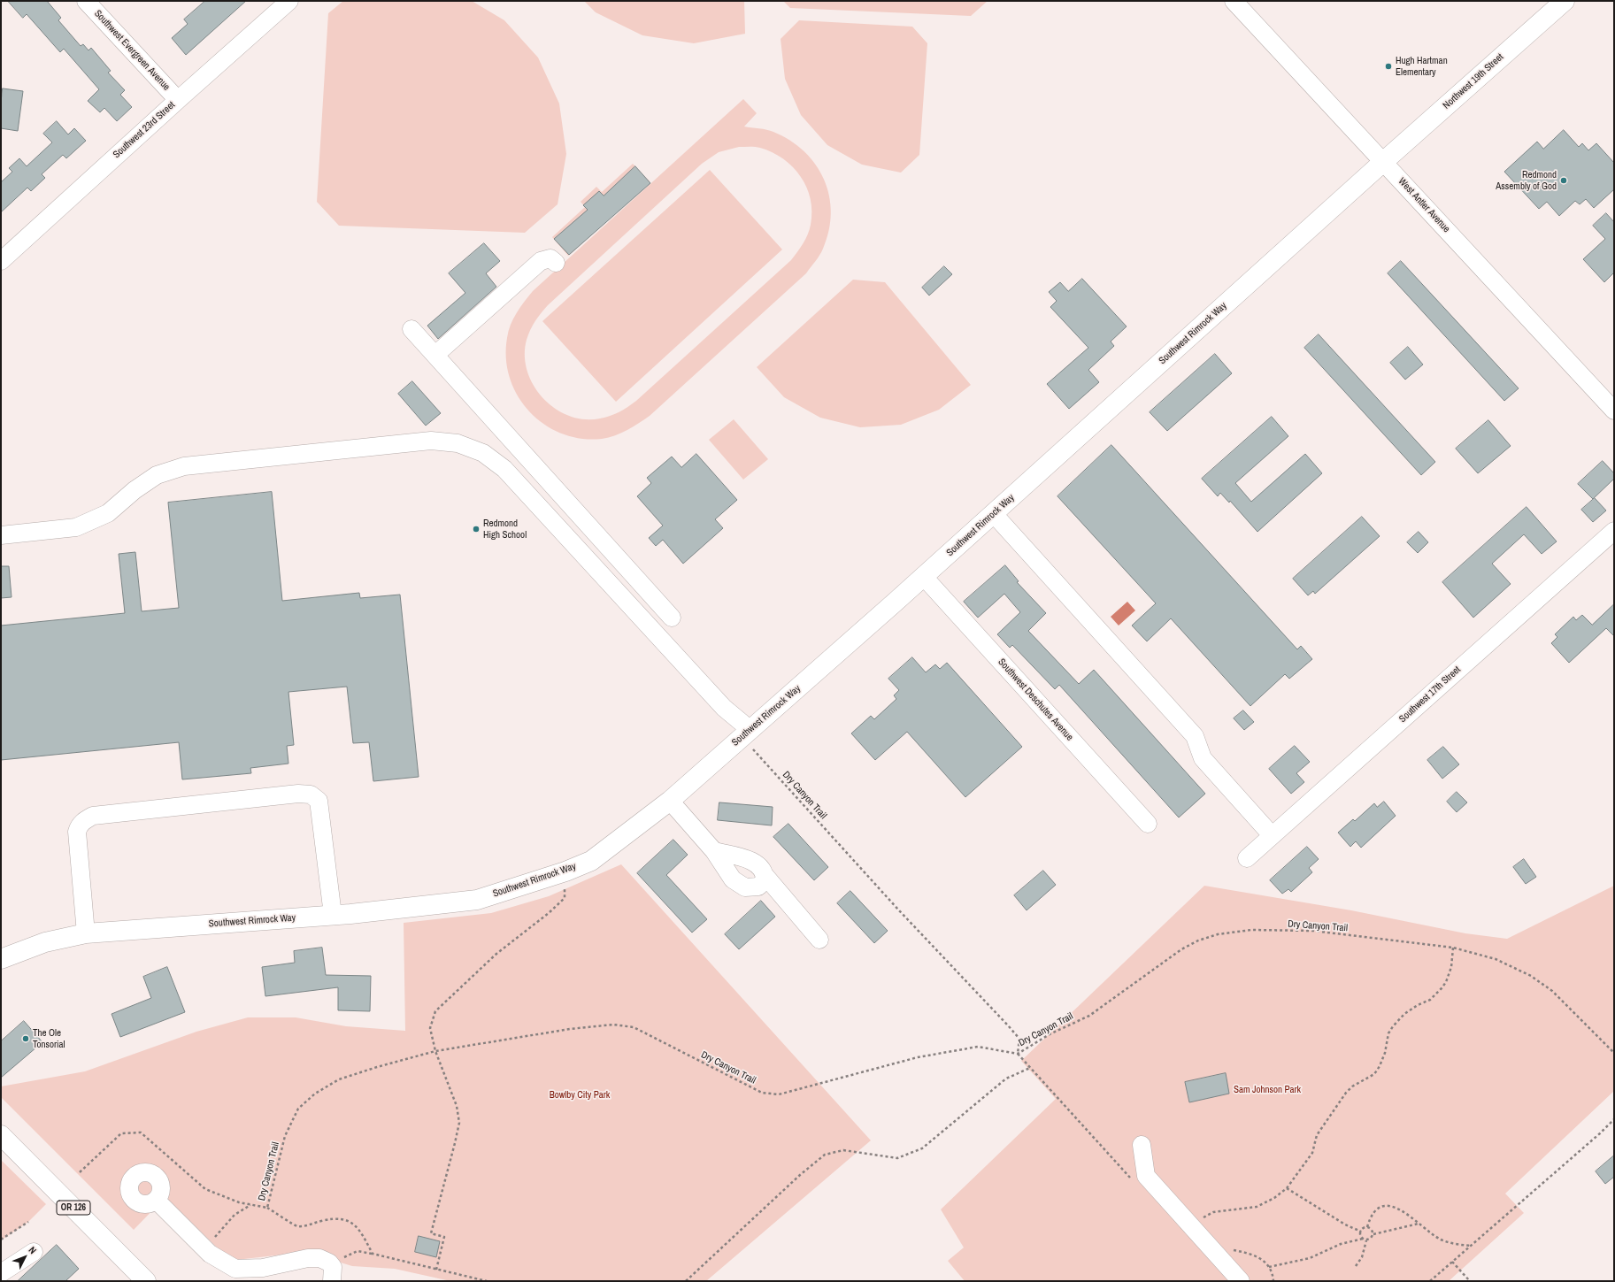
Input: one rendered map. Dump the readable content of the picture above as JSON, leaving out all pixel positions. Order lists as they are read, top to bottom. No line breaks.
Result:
{"streets":{"main road":["Northwest 19th Street","Southwest Rimrock Way","OR 126"],"street":["Southwest Evergreen Avenue","Southwest 23rd Street","West Antler Avenue","Southwest 17th Street","Southwest Deschutes Avenue"],"path":["Dry Canyon Trail"]},"crossings":[["Southwest Evergreen Avenue","Southwest 23rd Street"],["Northwest 19th Street","West Antler Avenue"],["Northwest 19th Street","Southwest Rimrock Way"],["West Antler Avenue","Southwest Rimrock Way"],["Southwest Rimrock Way","Southwest Deschutes Avenue"],["Southwest Rimrock Way","Dry Canyon Trail"]],"parks":["Sam Johnson Park","Bowlby City Park"],"places":["Hugh Hartman Elementary","Redmond Assembly of God","Redmond High School","The Ole Tonsorial"],"north":"top right"}
